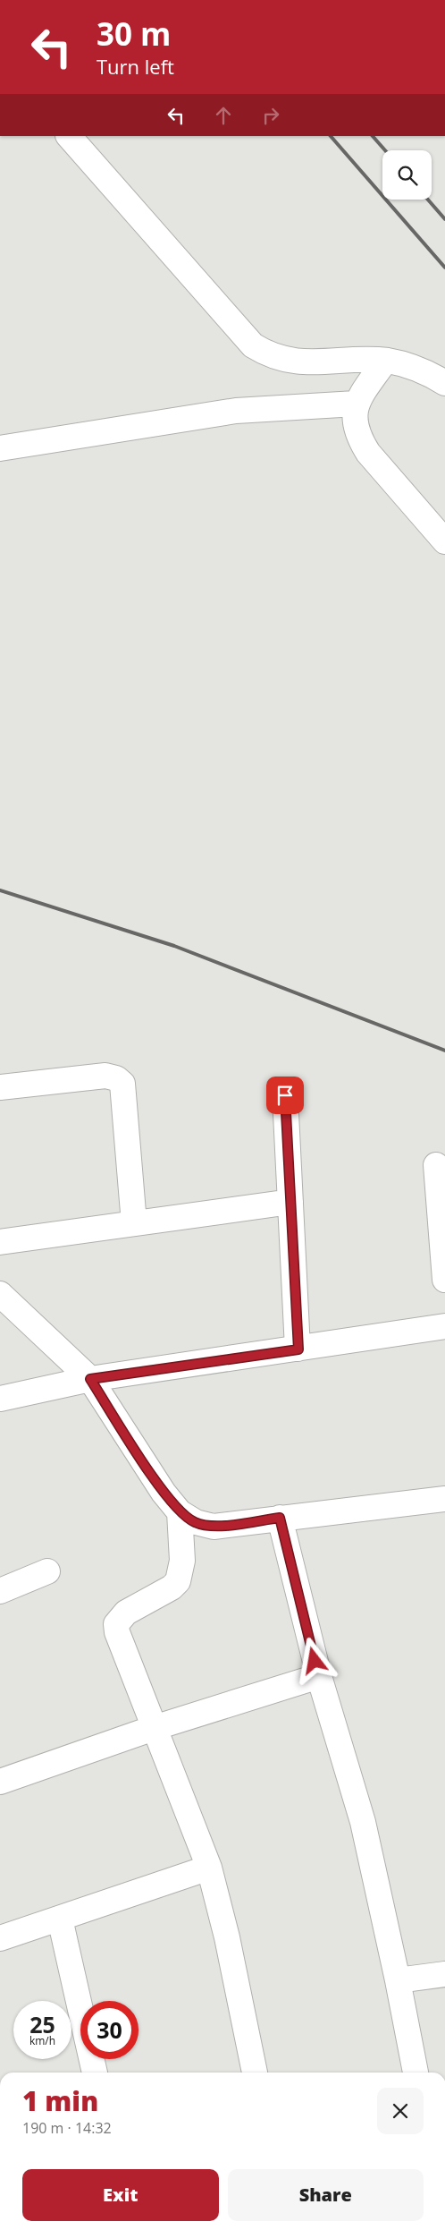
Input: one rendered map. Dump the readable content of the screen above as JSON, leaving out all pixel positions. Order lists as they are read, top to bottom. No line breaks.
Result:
{"page":{"turn":["30 m","Turn left"],"speed":"25 km/h","limit":"30","heading":["1 min","190 m · 14:32"],"buttons":["Exit","Share"]}}
